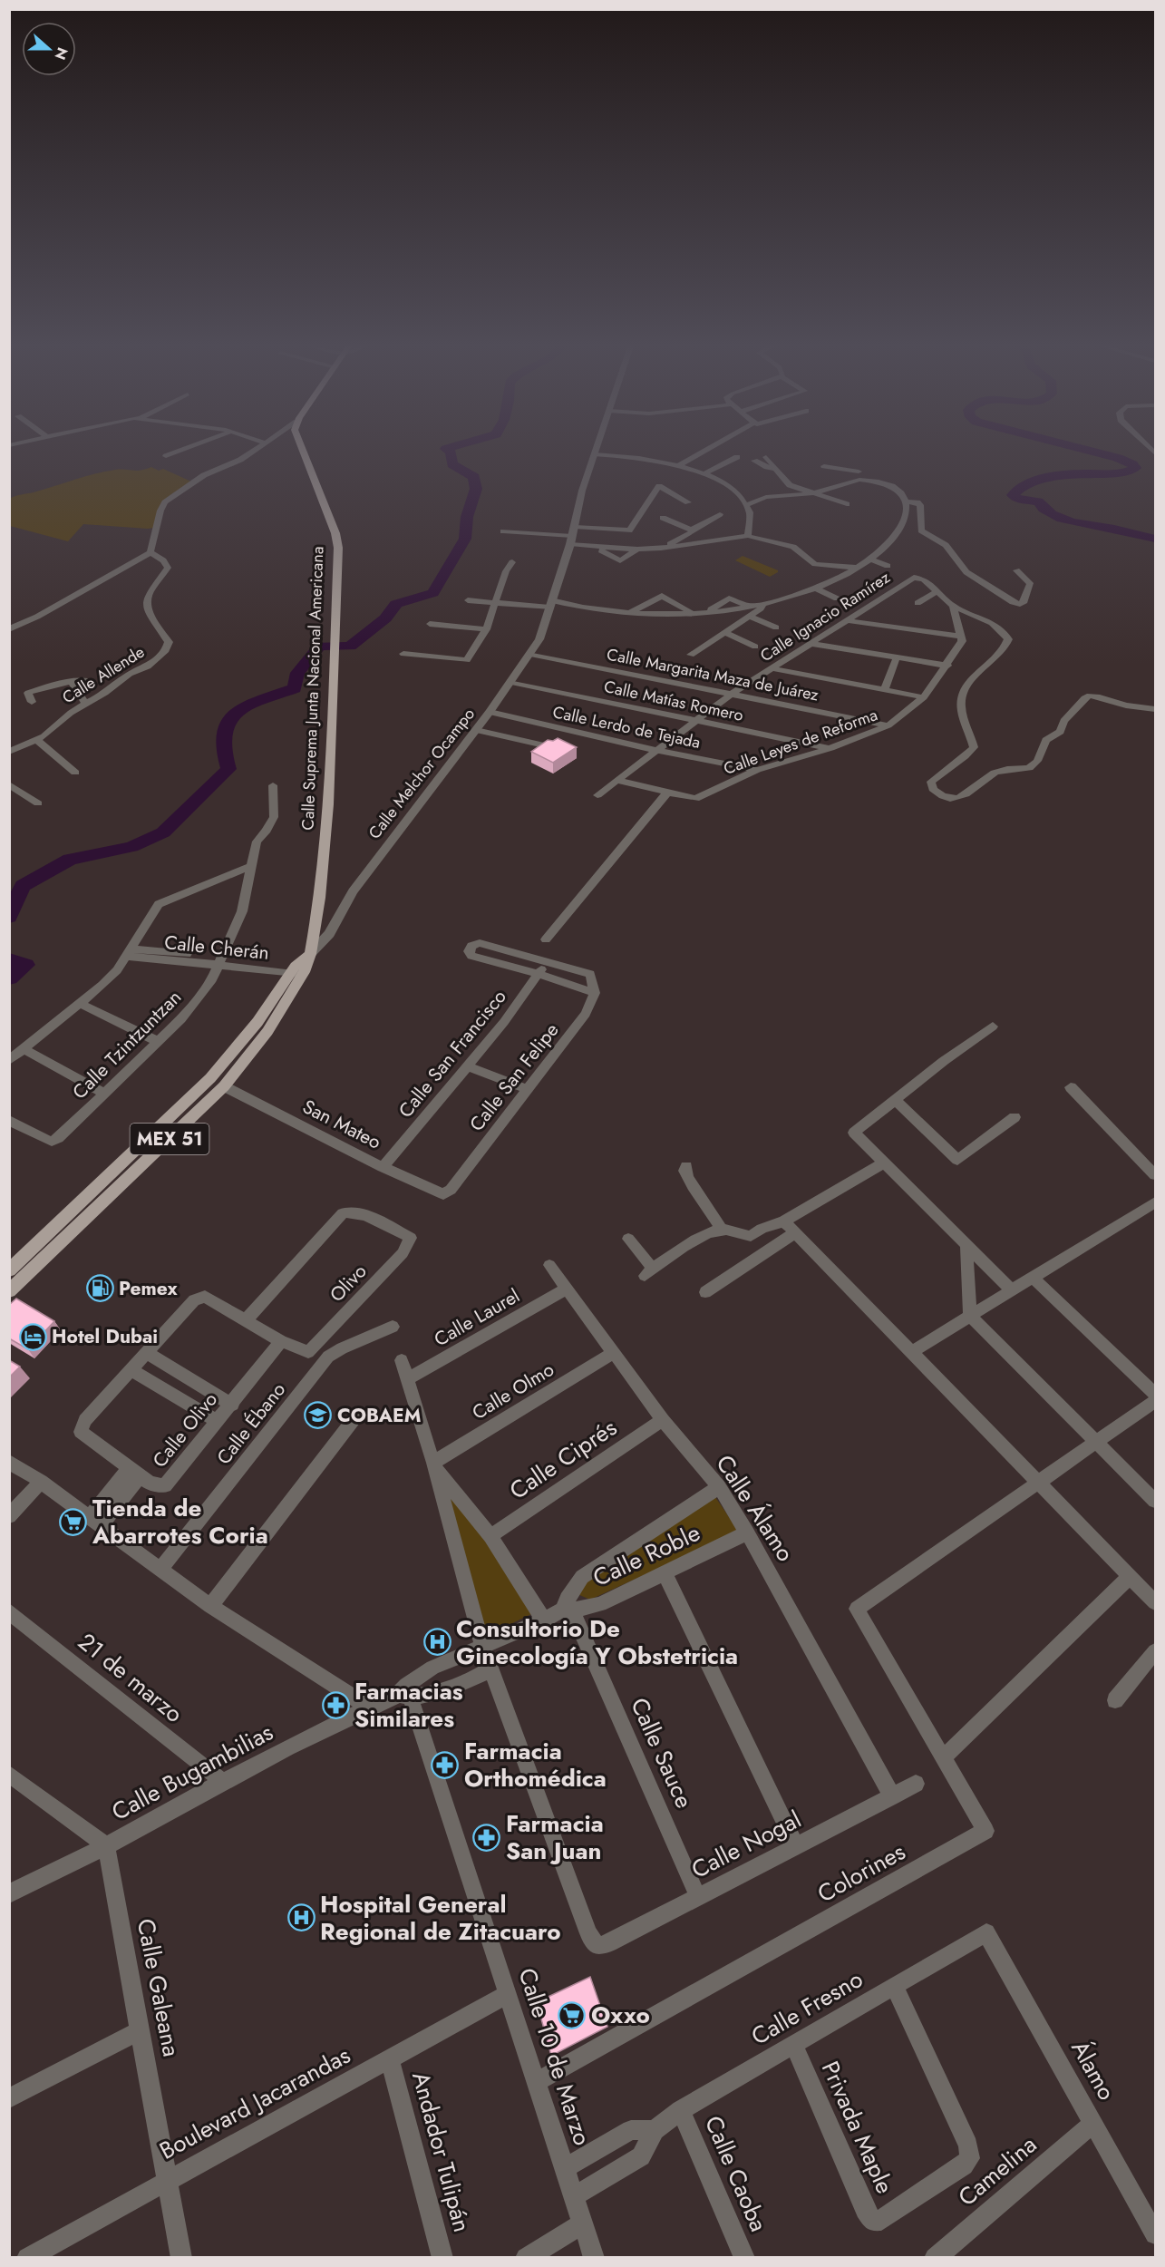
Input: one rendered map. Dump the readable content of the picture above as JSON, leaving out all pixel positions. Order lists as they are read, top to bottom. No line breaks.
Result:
{"streets":{"main road":["Calle Suprema Junta Nacional Americana","MEX 51"],"street":["Calle Ignacio Ramírez","Calle Allende","Calle Margarita Maza de Juárez","Calle Matías Romero","Calle Lerdo de Tejada","Calle Leyes de Reforma","Calle Melchor Ocampo","Calle Cherán","Calle Tzintzuntzan","Calle San Francisco","Calle San Felipe","San Mateo","Olivo","Calle Laurel","Calle Olmo","Calle Ébano","Calle Olivo","Calle Ciprés","Calle Álamo","Calle Roble","21 de marzo","Calle Sauce","Calle Bugambilias","Calle Nogal","Colorines","Calle Galeana","Calle Fresno","Calle 10 de Marzo","Álamo","Boulevard Jacarandas","Privada Maple","Andador Tulipán","Camelina","Calle Caoba"]},"crossings":[["Calle Ignacio Ramírez","Calle Margarita Maza de Juárez"],["Calle Ignacio Ramírez","Calle Matías Romero"],["Calle Ignacio Ramírez","Calle Lerdo de Tejada"],["Calle Margarita Maza de Juárez","Calle Leyes de Reforma"],["Calle Margarita Maza de Juárez","Calle Melchor Ocampo"],["Calle Suprema Junta Nacional Americana","Calle Melchor Ocampo"],["Calle Suprema Junta Nacional Americana","Calle Cherán"],["Calle Suprema Junta Nacional Americana","San Mateo"],["Calle Matías Romero","Calle Leyes de Reforma"],["Calle Matías Romero","Calle Melchor Ocampo"],["Calle Lerdo de Tejada","Calle Leyes de Reforma"],["Calle Lerdo de Tejada","Calle Melchor Ocampo"],["Calle Melchor Ocampo","Calle Cherán"],["Calle Cherán","Calle Tzintzuntzan"],["Calle San Francisco","San Mateo"],["Calle San Felipe","San Mateo"],["Olivo","Calle Olivo"],["Calle Laurel","Calle Álamo"],["Calle Olmo","Calle Álamo"],["Calle Ciprés","Calle Álamo"],["Calle Álamo","Calle Roble"],["Calle Álamo","Calle Nogal"],["Calle Roble","Calle Sauce"],["Calle Roble","Calle Bugambilias"],["Calle Roble","Calle 10 de Marzo"],["21 de marzo","Calle Bugambilias"],["Calle Sauce","Calle Nogal"],["Calle Bugambilias","Calle Galeana"],["Calle Bugambilias","Calle 10 de Marzo"],["Colorines","Calle 10 de Marzo"],["Calle Galeana","Boulevard Jacarandas"],["Calle Fresno","Calle 10 de Marzo"],["Calle Fresno","Álamo"],["Calle Fresno","Privada Maple"],["Calle Fresno","Calle Caoba"],["Calle 10 de Marzo","Boulevard Jacarandas"],["Álamo","Camelina"],["Boulevard Jacarandas","Andador Tulipán"]],"places":{"fuel station":["Pemex"],"hotel":["Hotel Dubai"],"school or university":["COBAEM"],"supermarket":["Tienda de Abarrotes Coria","Oxxo"],"hospital":["Consultorio De Ginecología Y Obstetricia","Hospital General Regional de Zitacuaro"],"pharmacy":["Farmacias Similares","Farmacia Orthomédica","Farmacia San Juan"]},"north":"right"}
